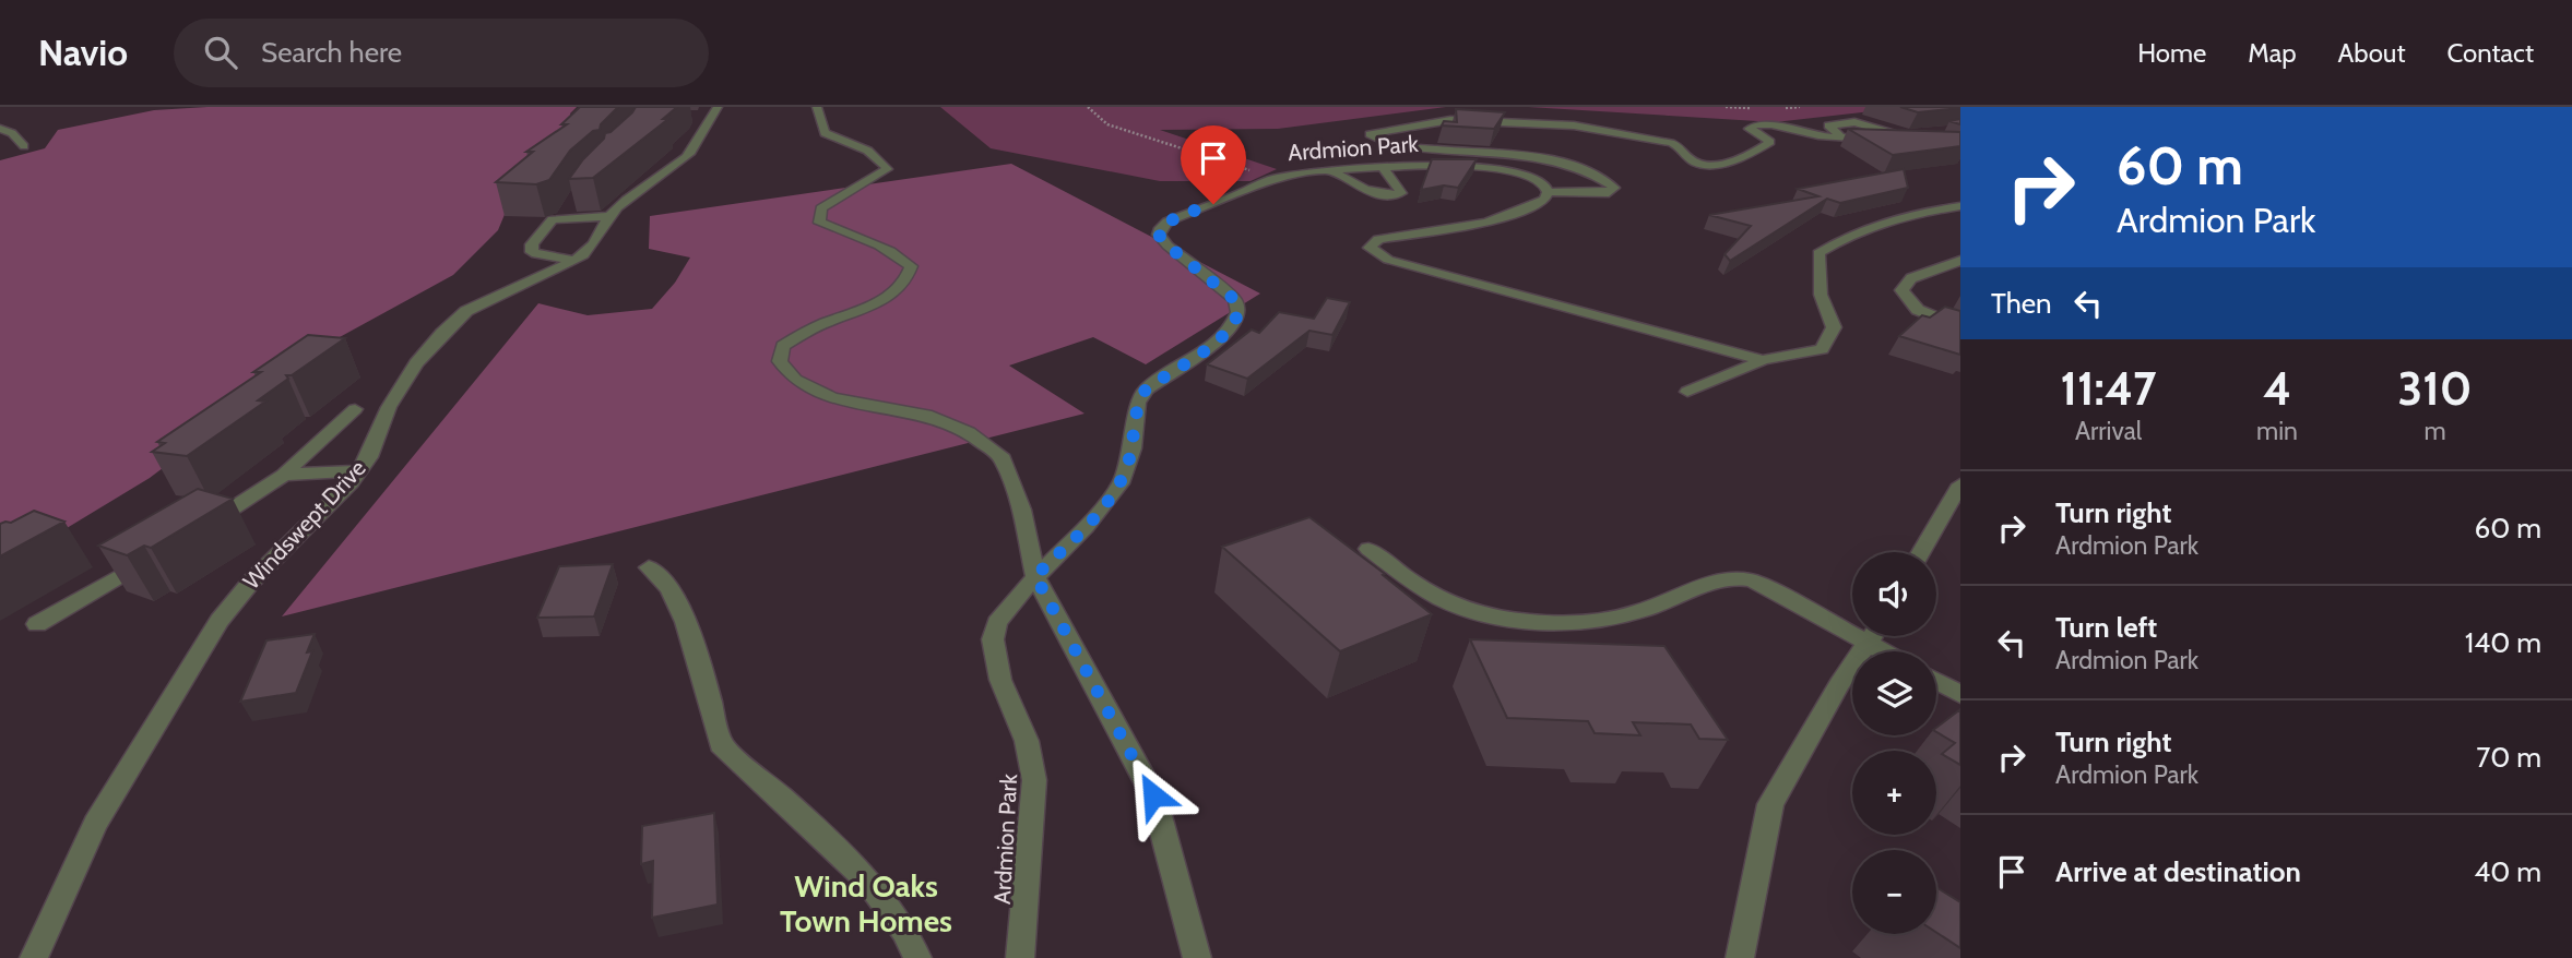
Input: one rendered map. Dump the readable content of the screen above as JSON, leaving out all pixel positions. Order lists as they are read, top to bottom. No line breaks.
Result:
{"streets":{"street":["Ardmion Park","Windswept Drive"]},"districts":["Wind Oaks Town Homes"],"page":{"header":"Navio","search":"Search here","nav":["Home","Map","About","Contact"],"turn":["60 m","Ardmion Park"],"then":"Then","eta":["11:47","Arrival","4","min","310","m"],"list":[{"name":"Turn right","note":"Ardmion Park","value":"60 m"},{"name":"Turn left","note":"Ardmion Park","value":"140 m"},{"name":"Turn right","note":"Ardmion Park","value":"70 m"},{"name":"Arrive at destination","value":"40 m"}],"map_buttons":["+","−"]}}
